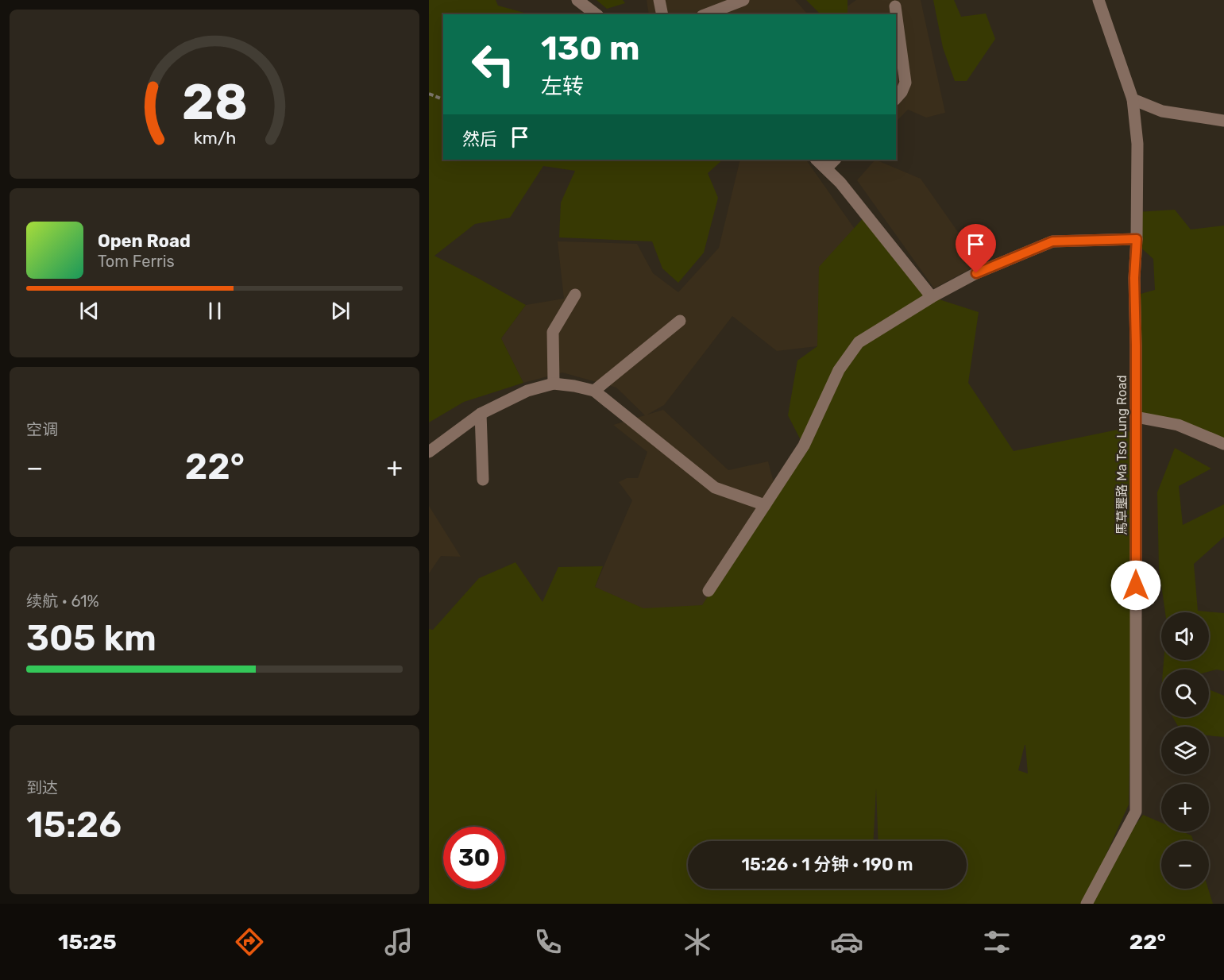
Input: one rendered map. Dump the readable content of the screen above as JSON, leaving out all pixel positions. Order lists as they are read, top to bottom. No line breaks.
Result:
{"streets":{"street":["馬草壟路 Ma Tso Lung Road"]},"page":{"turn":["130 m","左转"],"then":"然后","song":["Open Road","Tom Ferris"],"tile":["空调",["续航 · 61%","305 km"],["到达","15:26"]],"heat":["−","22°","+"],"map_buttons":["+","−"],"limit":"30","trip":"15:26 · 1 分钟 · 190 m","tabs":["15:25","22°"],"gauge":["28","km/h"]}}
